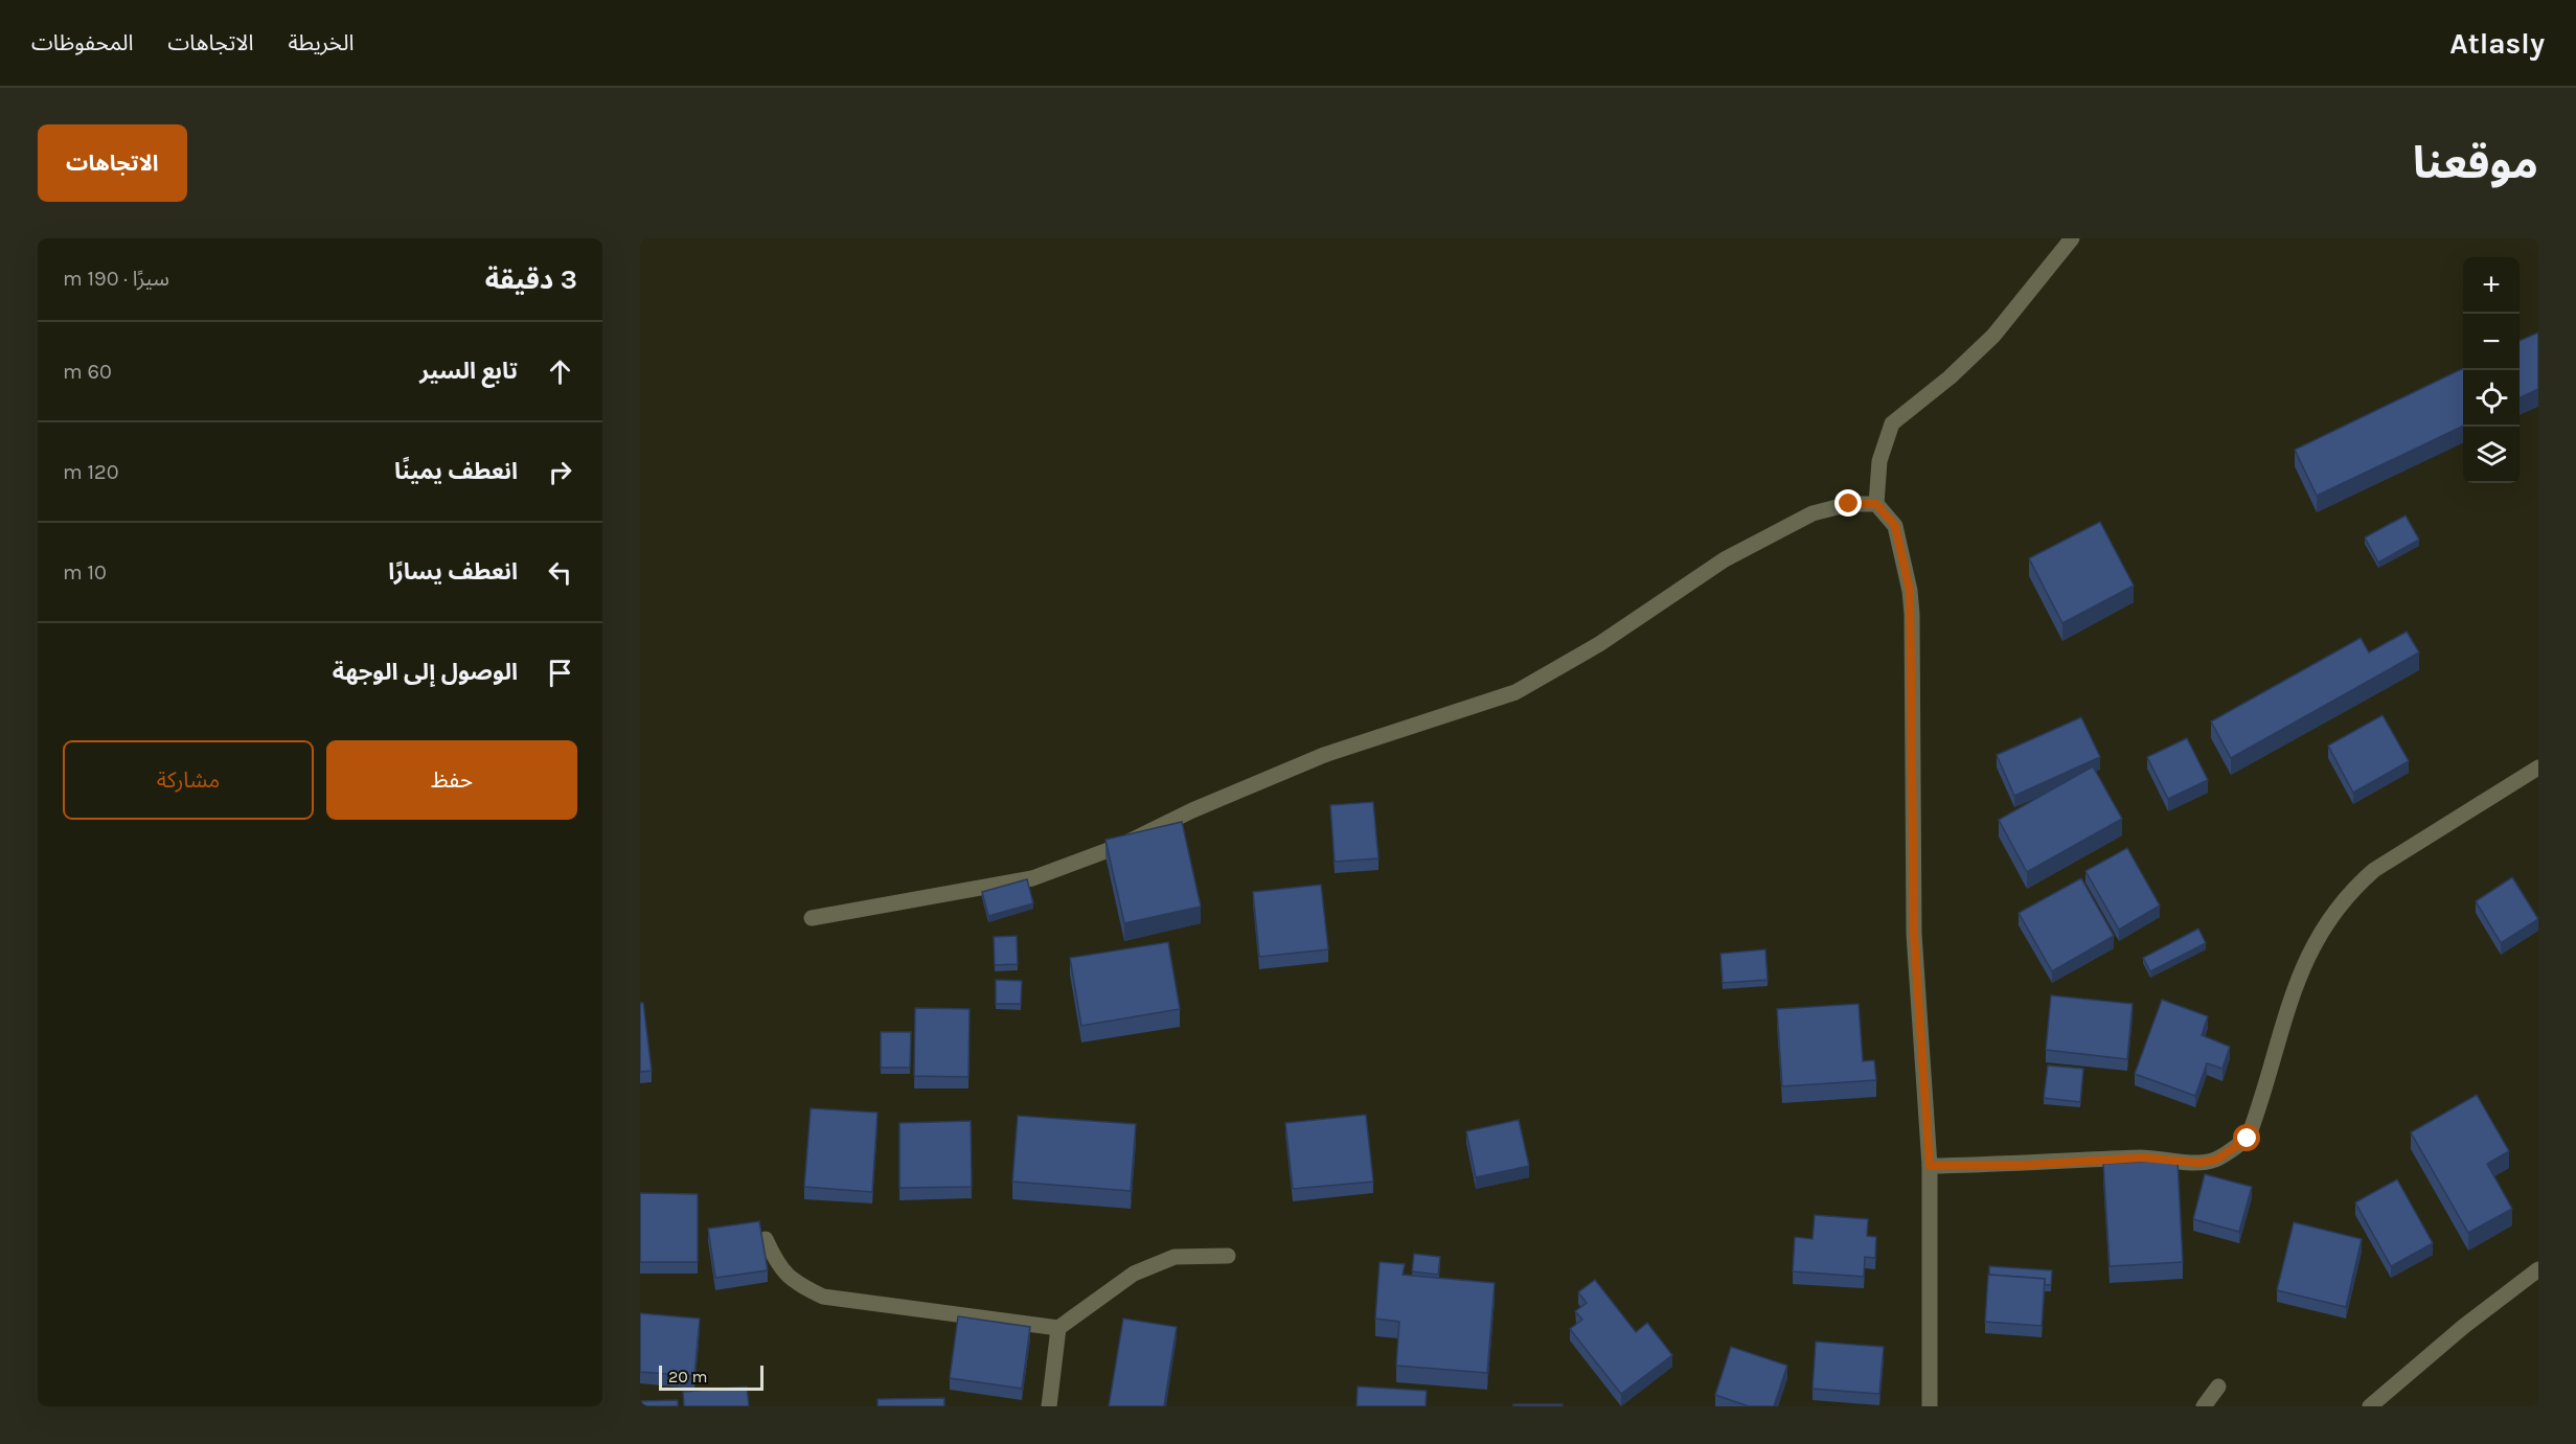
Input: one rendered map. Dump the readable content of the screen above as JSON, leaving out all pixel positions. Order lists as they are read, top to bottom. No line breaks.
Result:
{"scale_bar":"20 m","page":{"header":"Atlasly","nav":["الخريطة","الاتجاهات","المحفوظات"],"title":"موقعنا","buttons":["الاتجاهات",["حفظ","مشاركة"]],"heading":["3 دقيقة","سيرًا · 190 m"],"map_buttons":["+","−"],"list":[["تابع السير","60 m"],["انعطف يمينًا","120 m"],["انعطف يسارًا","10 m"],"الوصول إلى الوجهة"],"scale":"20 m"}}
